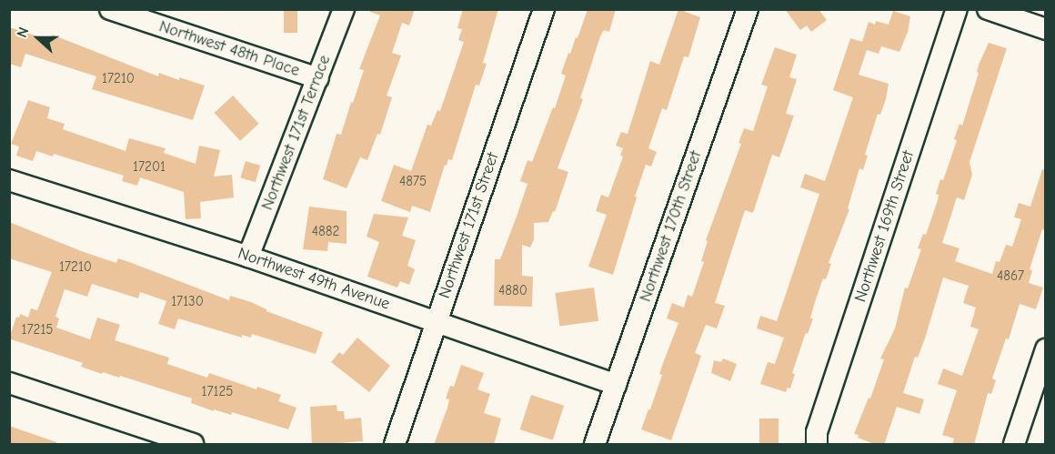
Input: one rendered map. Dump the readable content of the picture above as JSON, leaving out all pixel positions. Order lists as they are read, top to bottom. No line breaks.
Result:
{"streets":{"street":["Northwest 48th Place","Northwest 171st Terrace","Northwest 171st Street","Northwest 170th Street","Northwest 169th Street","Northwest 49th Avenue"]},"crossings":[["Northwest 48th Place","Northwest 171st Terrace"],["Northwest 171st Terrace","Northwest 49th Avenue"],["Northwest 171st Street","Northwest 49th Avenue"],["Northwest 170th Street","Northwest 49th Avenue"]],"house_numbers":["17210","17201","4875","4882","17210","4867","4880","17130","17215","17125"],"north":"left"}
